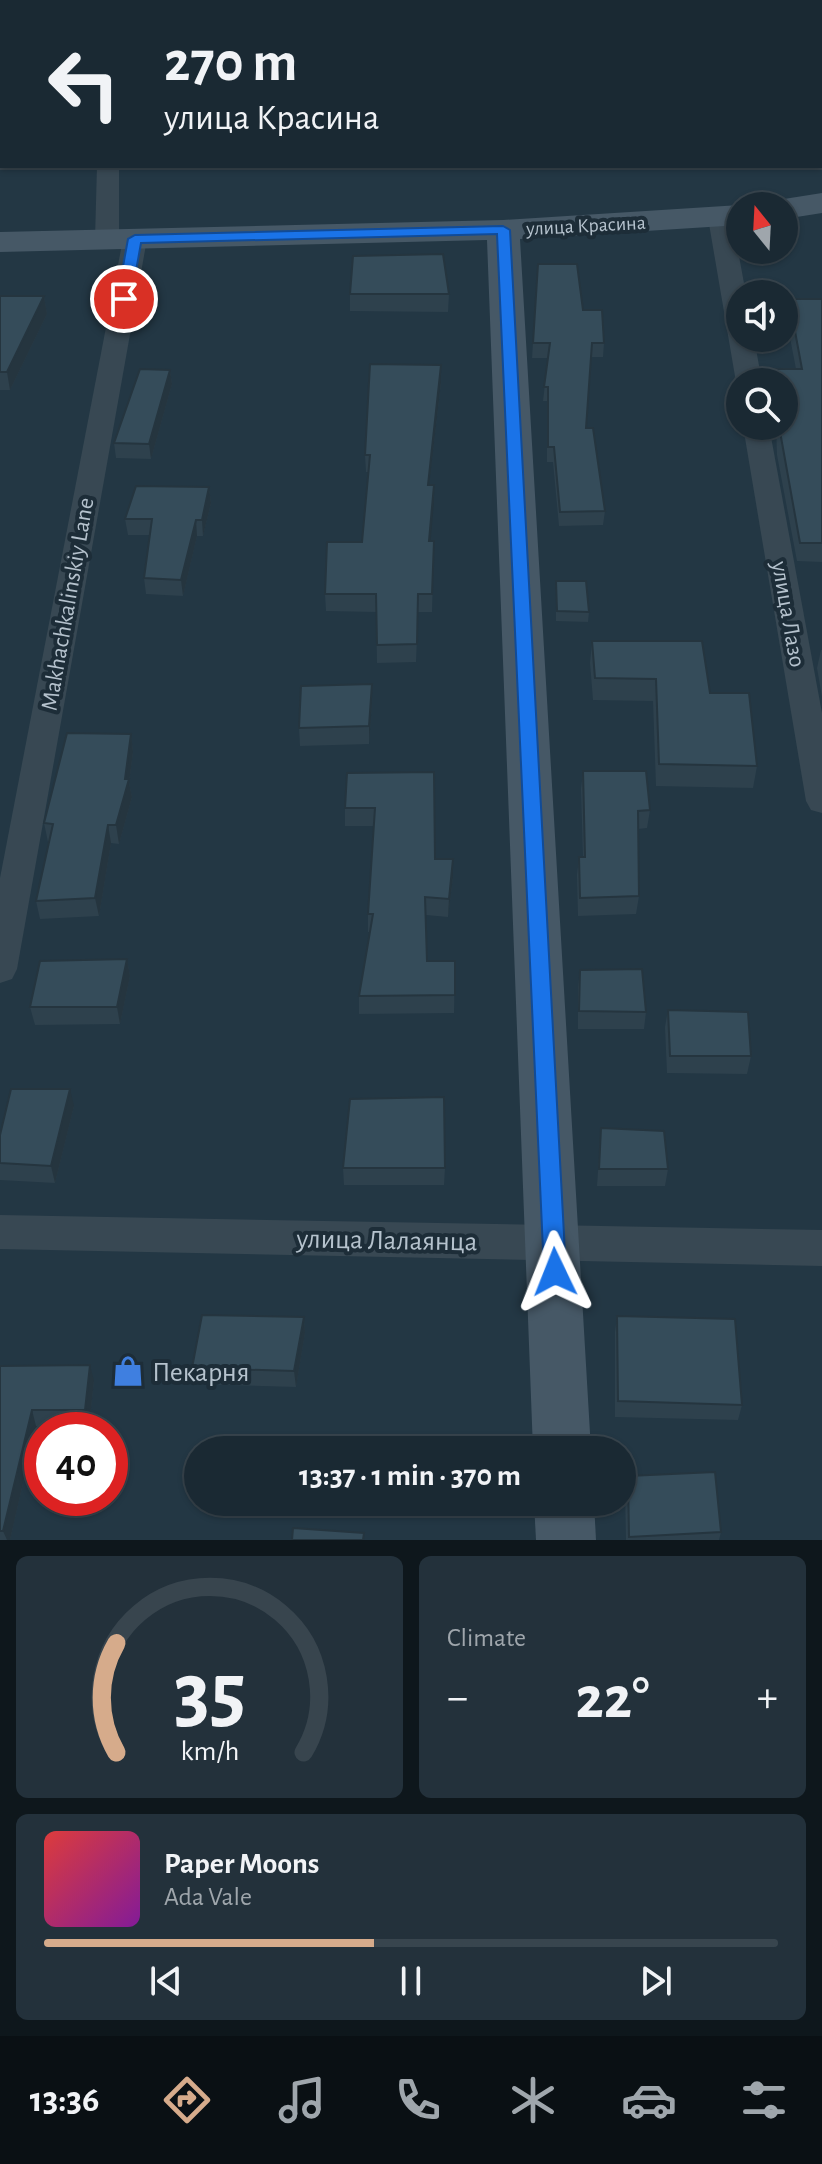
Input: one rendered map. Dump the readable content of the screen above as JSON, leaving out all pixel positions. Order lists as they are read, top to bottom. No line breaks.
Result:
{"streets":{"street":["улица Красина","Makhachkalinskiy Lane","улица Лазо","улица Лалаянца"]},"crossings":[["улица Красина","Makhachkalinskiy Lane"]],"places":{"shop":["Пекарня"]},"north":"top","page":{"turn":["270 m","улица Красина"],"limit":"40","trip":"13:37 · 1 min · 370 m","tile":"Climate","heat":["−","22°","+"],"song":["Paper Moons","Ada Vale"],"tabs":"13:36","gauge":["35","km/h"]}}
